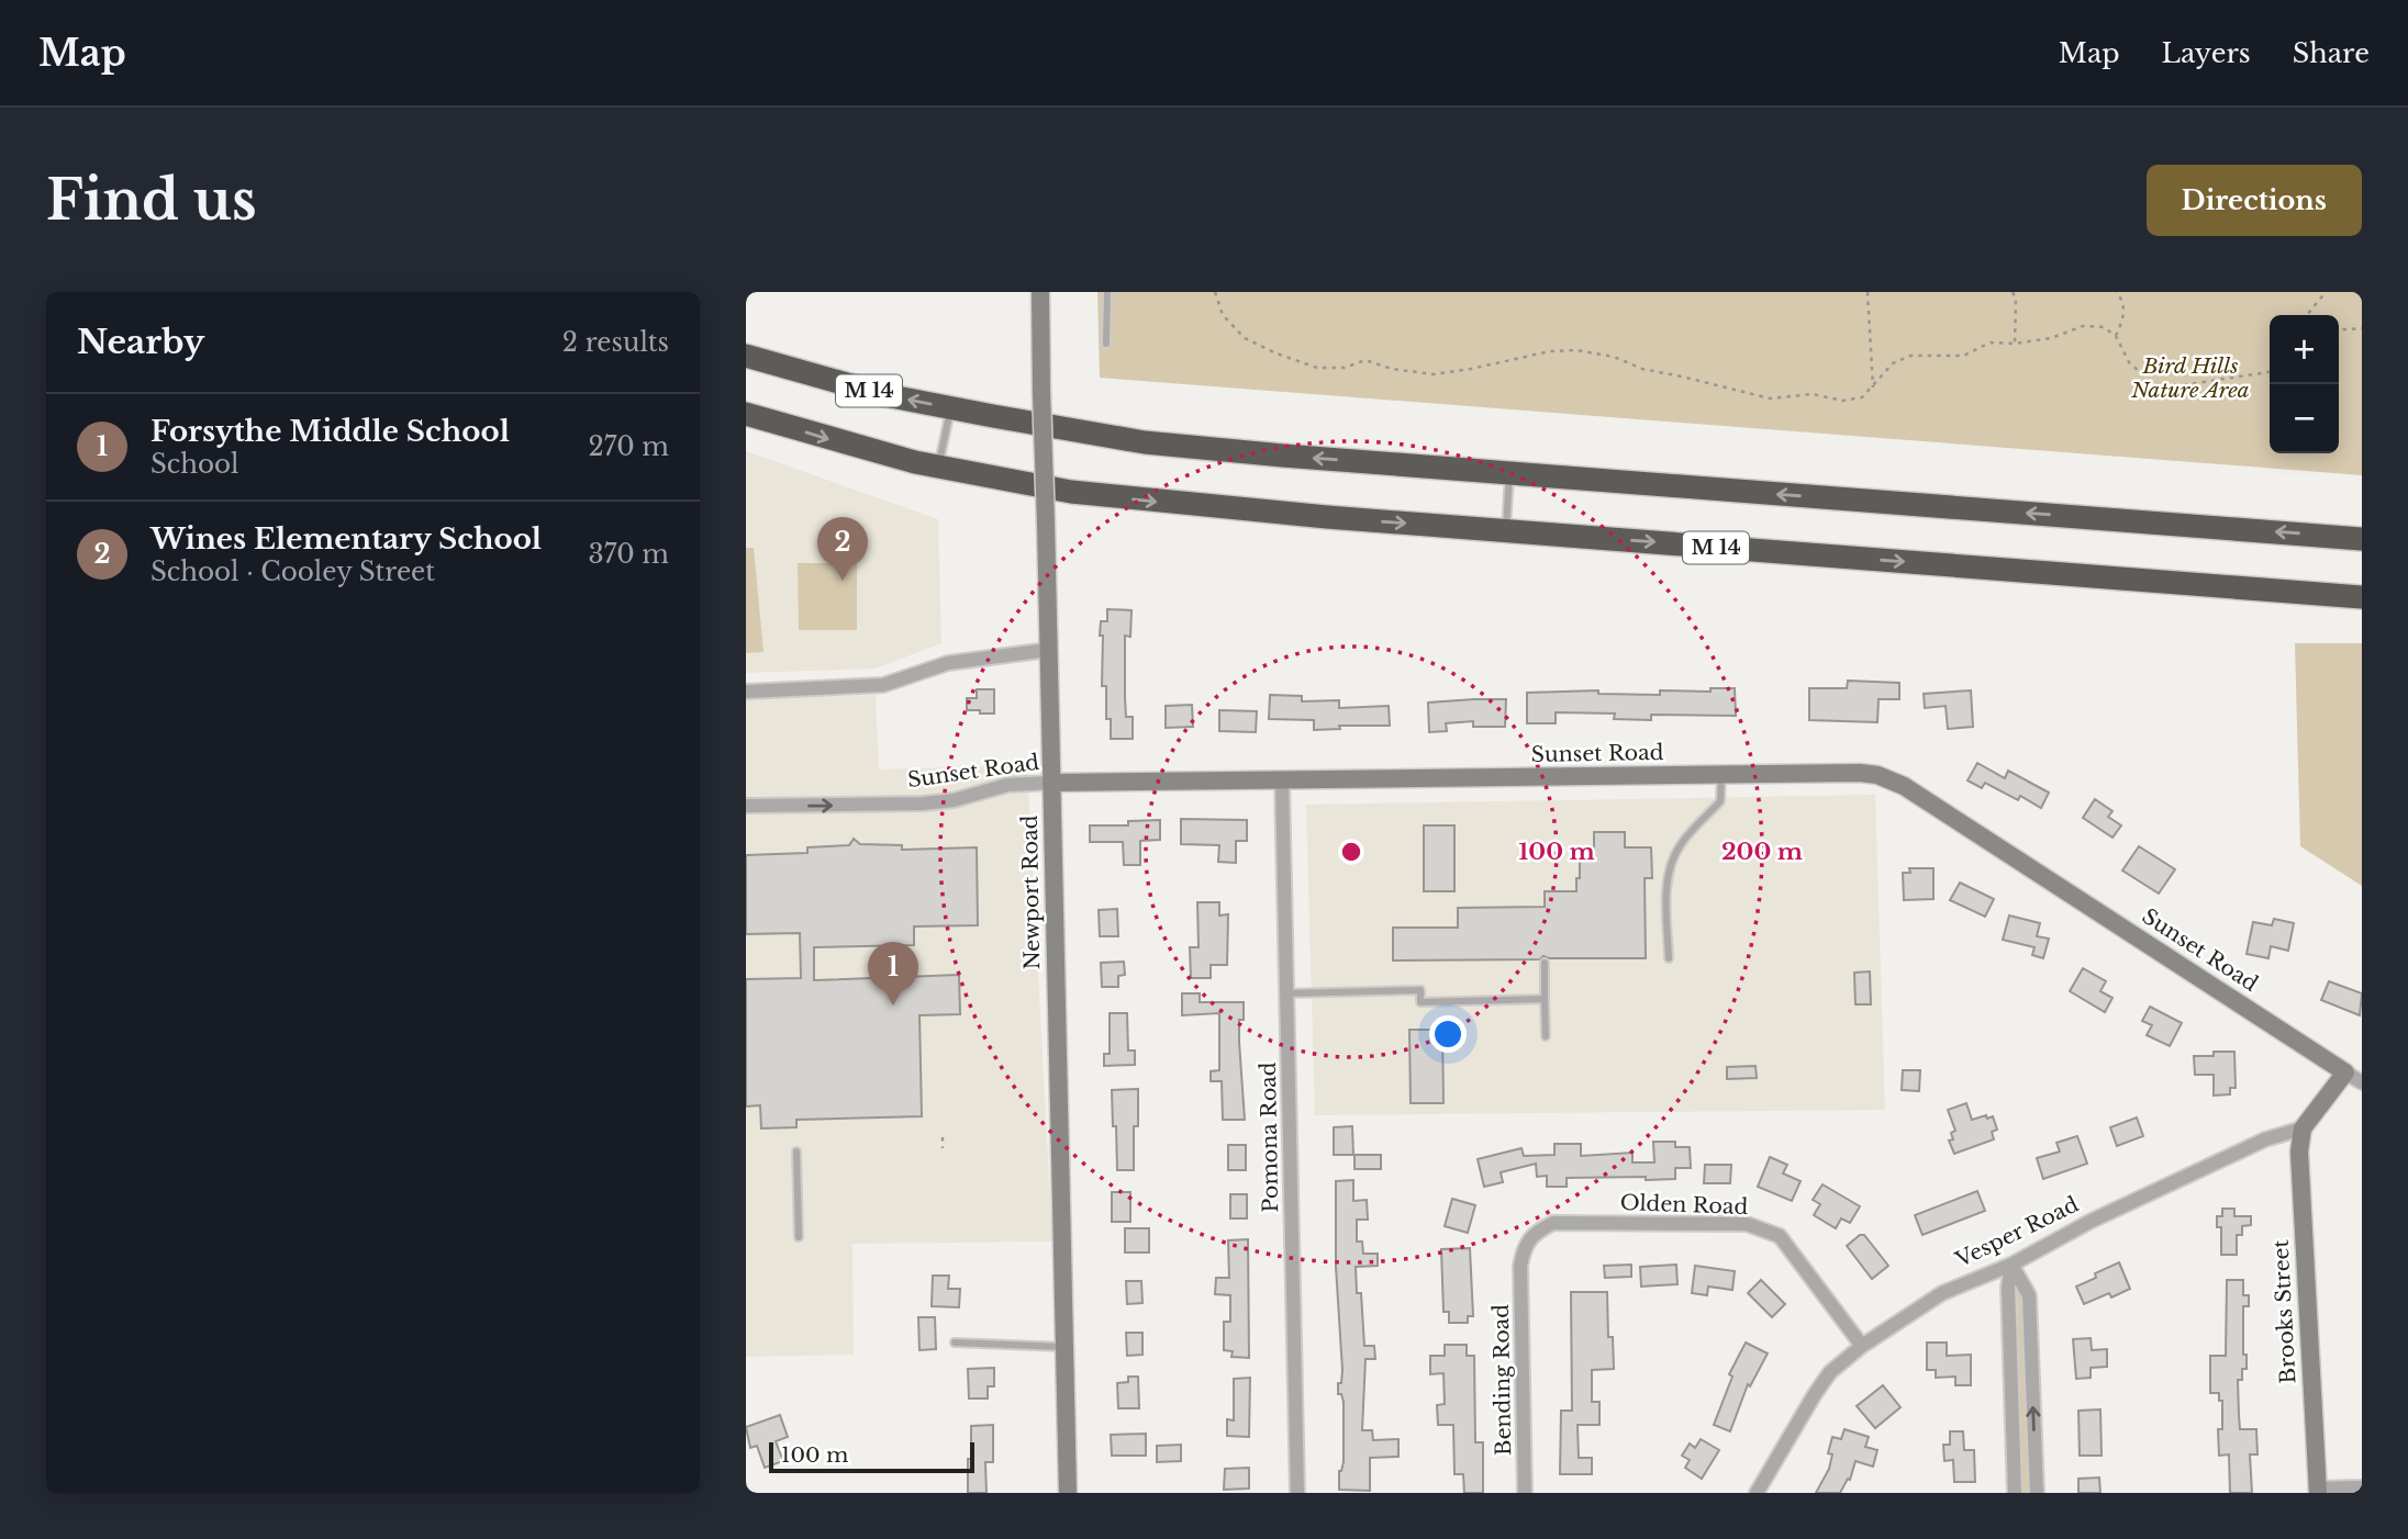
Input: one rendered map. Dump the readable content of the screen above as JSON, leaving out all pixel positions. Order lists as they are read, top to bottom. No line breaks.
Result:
{"streets":{"highway":["M 14"],"street":["Sunset Road","Newport Road","Pomona Road","Olden Road","Vesper Road","Brooks Street","Bending Road"]},"crossings":[["Sunset Road","Newport Road"],["Sunset Road","Pomona Road"],["Olden Road","Vesper Road"],["Olden Road","Bending Road"],["Vesper Road","Brooks Street"]],"parks":["Bird Hills Nature Area"],"scale_bar":"100 m","page":{"header":"Map","nav":["Map","Layers","Share"],"buttons":"Directions","title":"Find us","heading":["Nearby","2 results"],"map_buttons":["+","−"],"list":[{"mark":"1","name":"Forsythe Middle School","note":"School","value":"270 m"},{"mark":"2","name":"Wines Elementary School","note":"School · Cooley Street","value":"370 m"}],"pins":["2","1"],"scale":"100 m"},"rings":["100 m","200 m"]}
